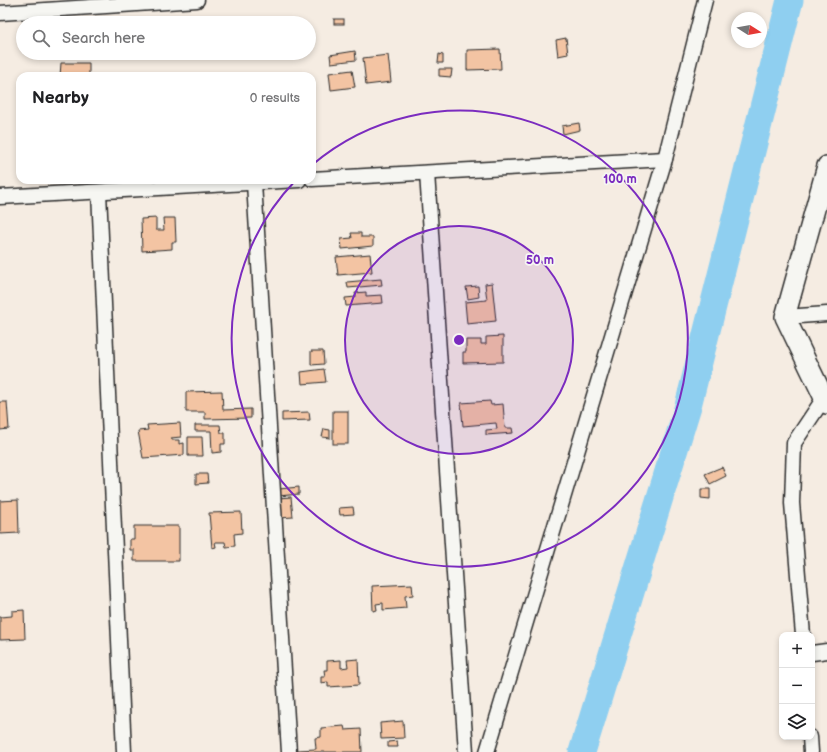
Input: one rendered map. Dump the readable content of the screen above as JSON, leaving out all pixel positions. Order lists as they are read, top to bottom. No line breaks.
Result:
{"north":"right","page":{"search":"Search here","heading":["Nearby","0 results"],"map_buttons":["+","−"]},"rings":["100 m","50 m"]}
